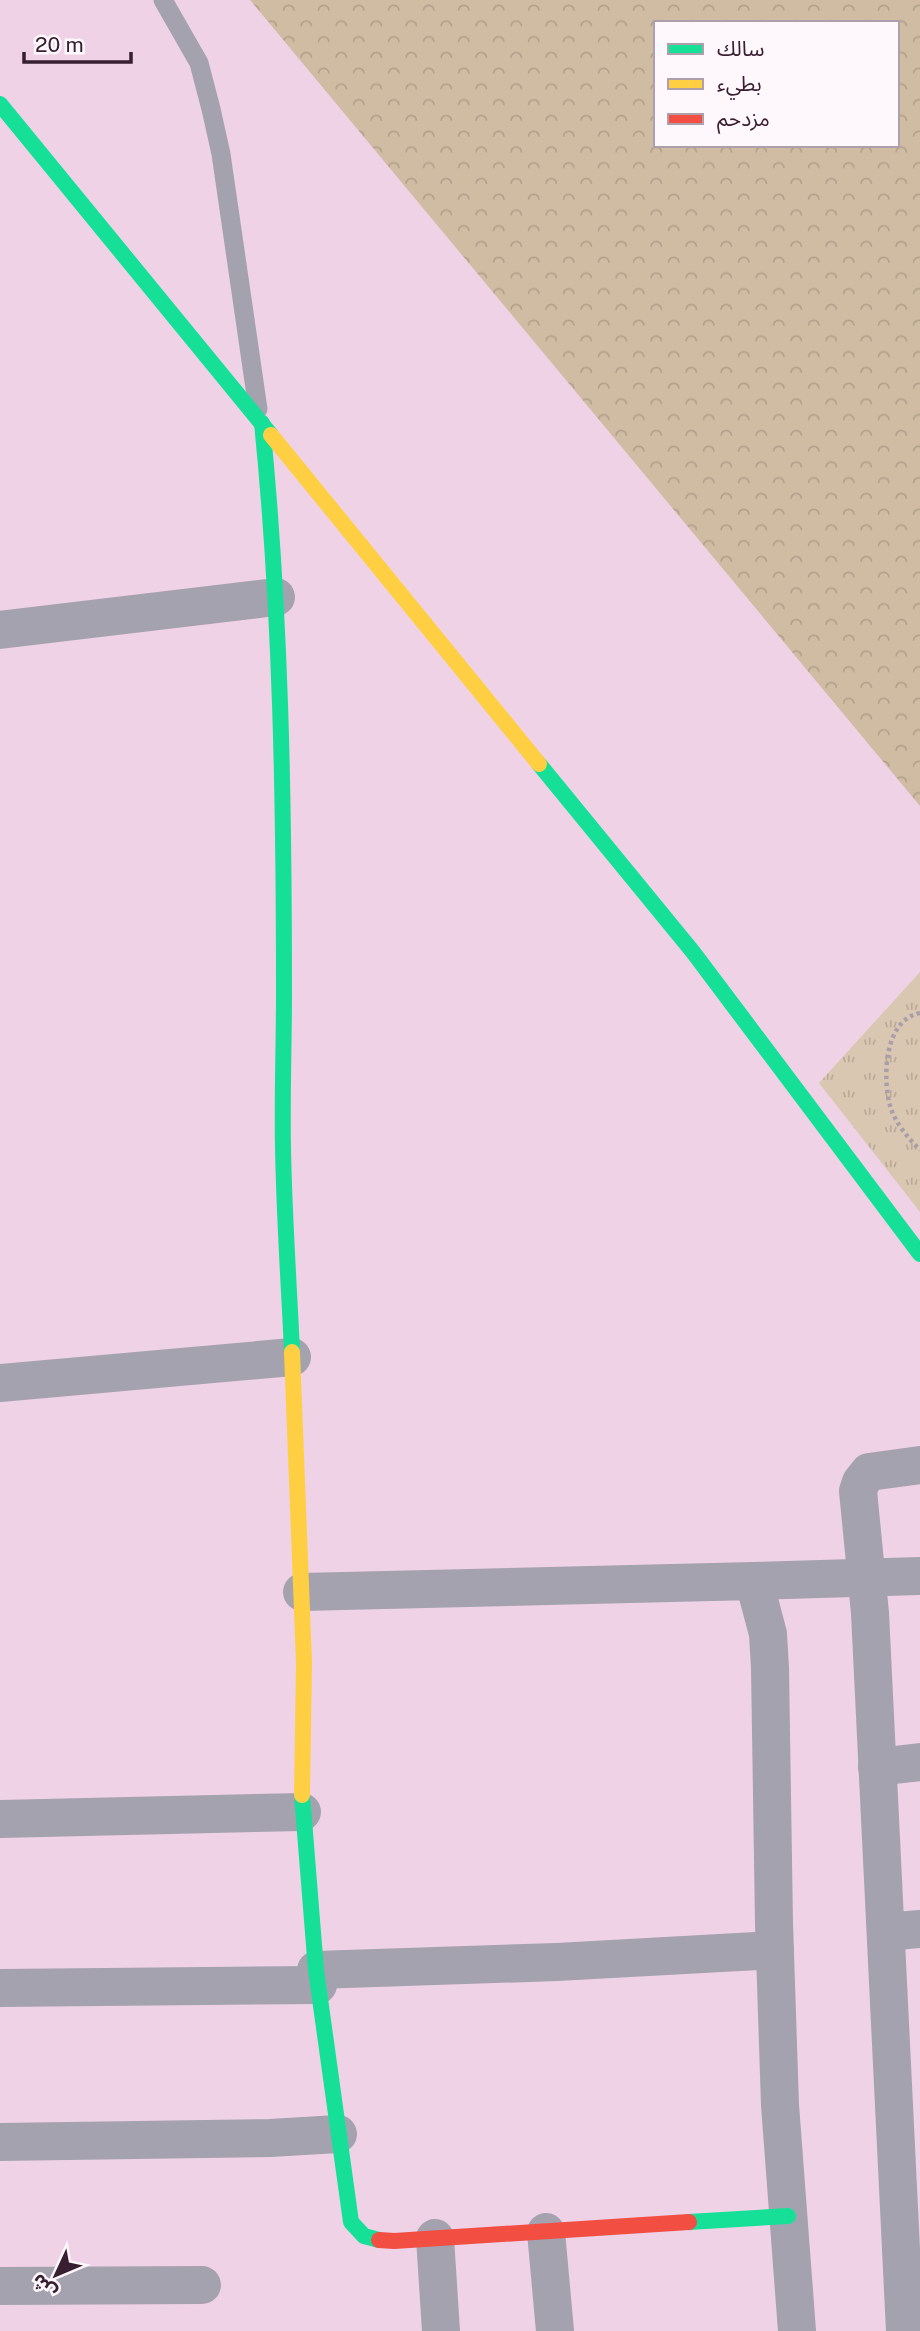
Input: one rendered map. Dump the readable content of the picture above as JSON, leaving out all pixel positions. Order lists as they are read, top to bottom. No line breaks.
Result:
{"legend":["سالك","بطيء","مزدحم"],"scale_bar":"20 m","north":"bottom left"}
